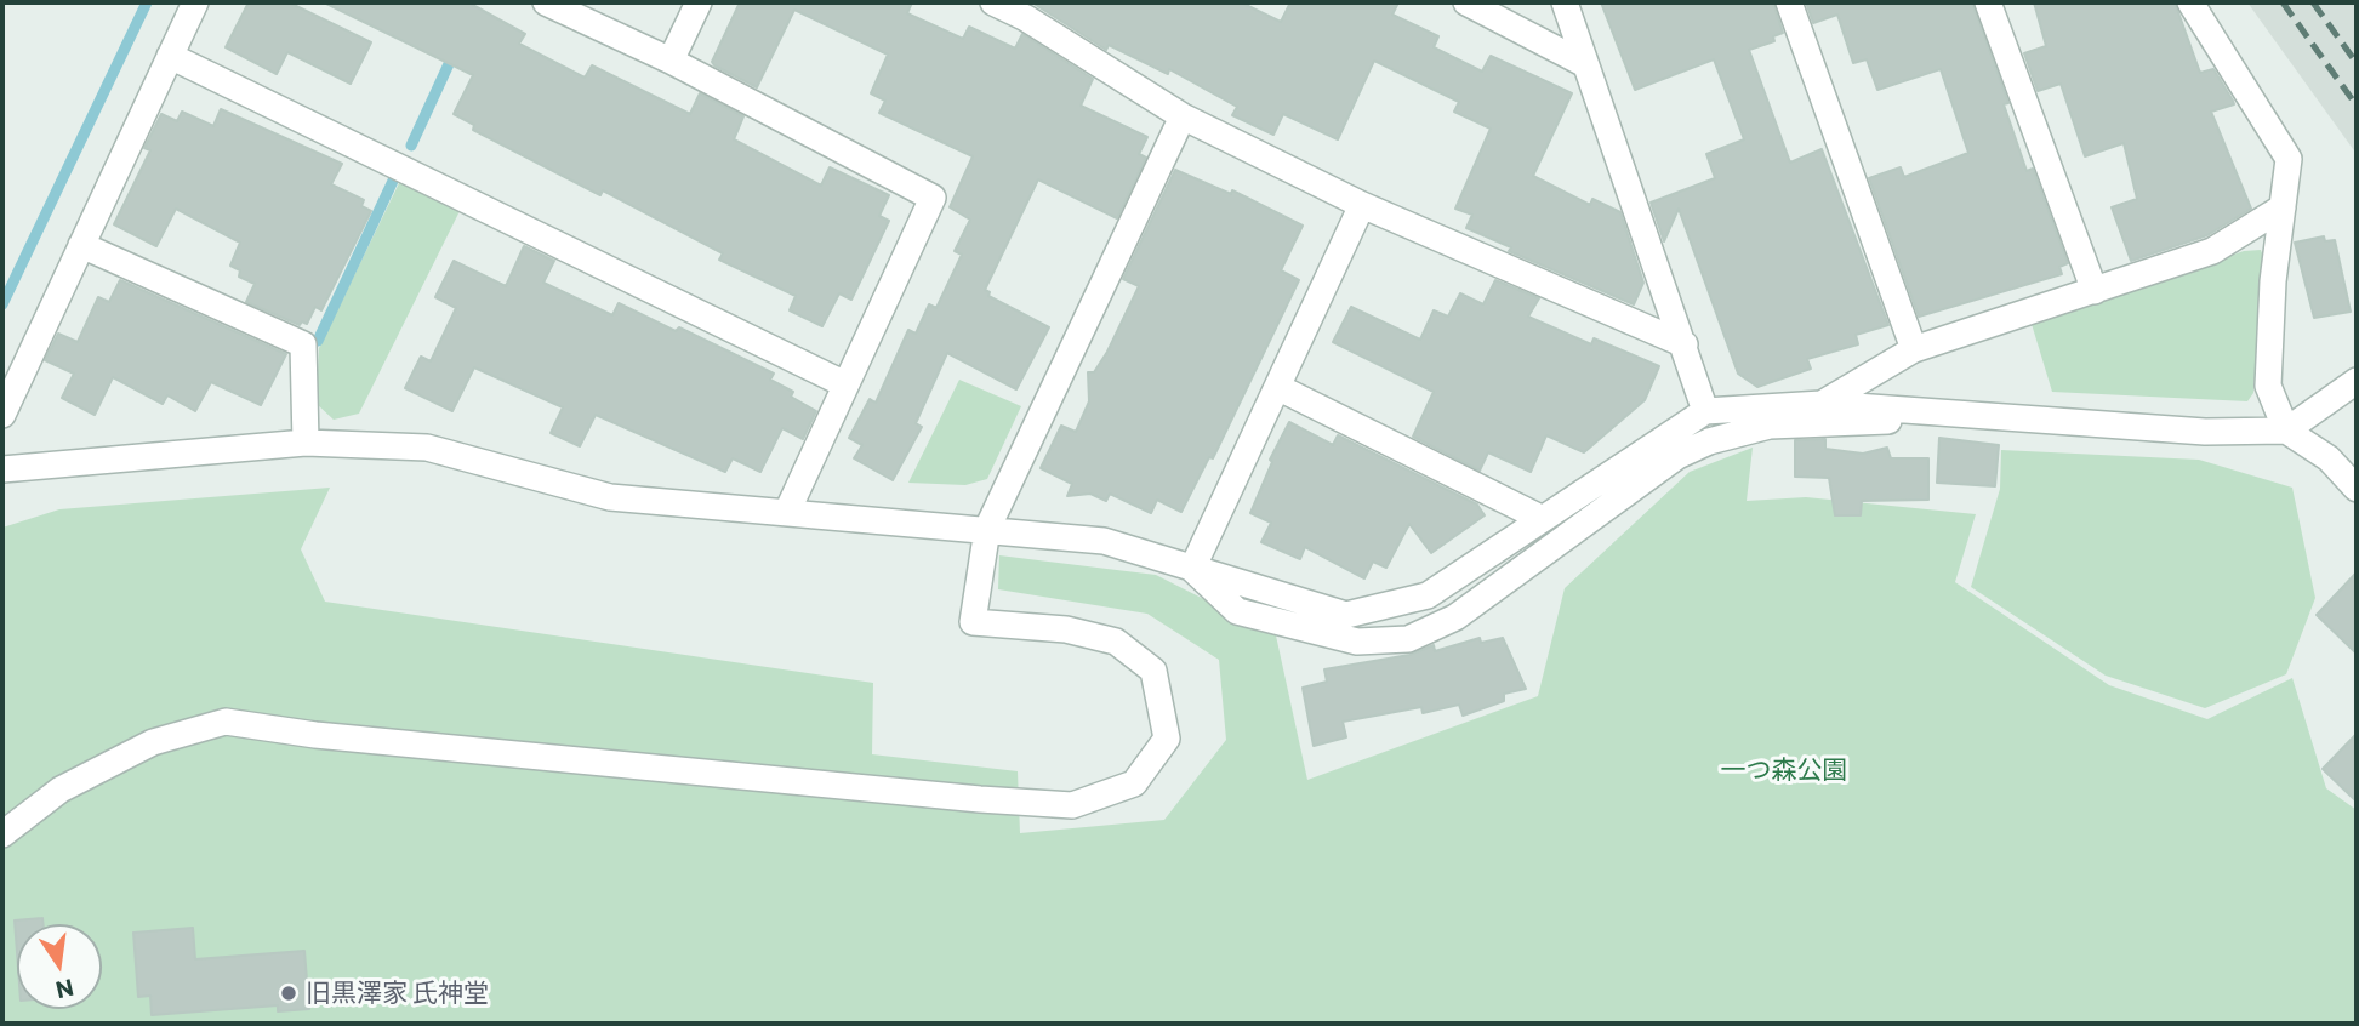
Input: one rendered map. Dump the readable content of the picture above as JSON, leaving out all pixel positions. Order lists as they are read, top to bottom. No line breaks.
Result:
{"parks":["一つ森公園"],"places":["旧黒澤家 氏神堂"],"north":"bottom"}
